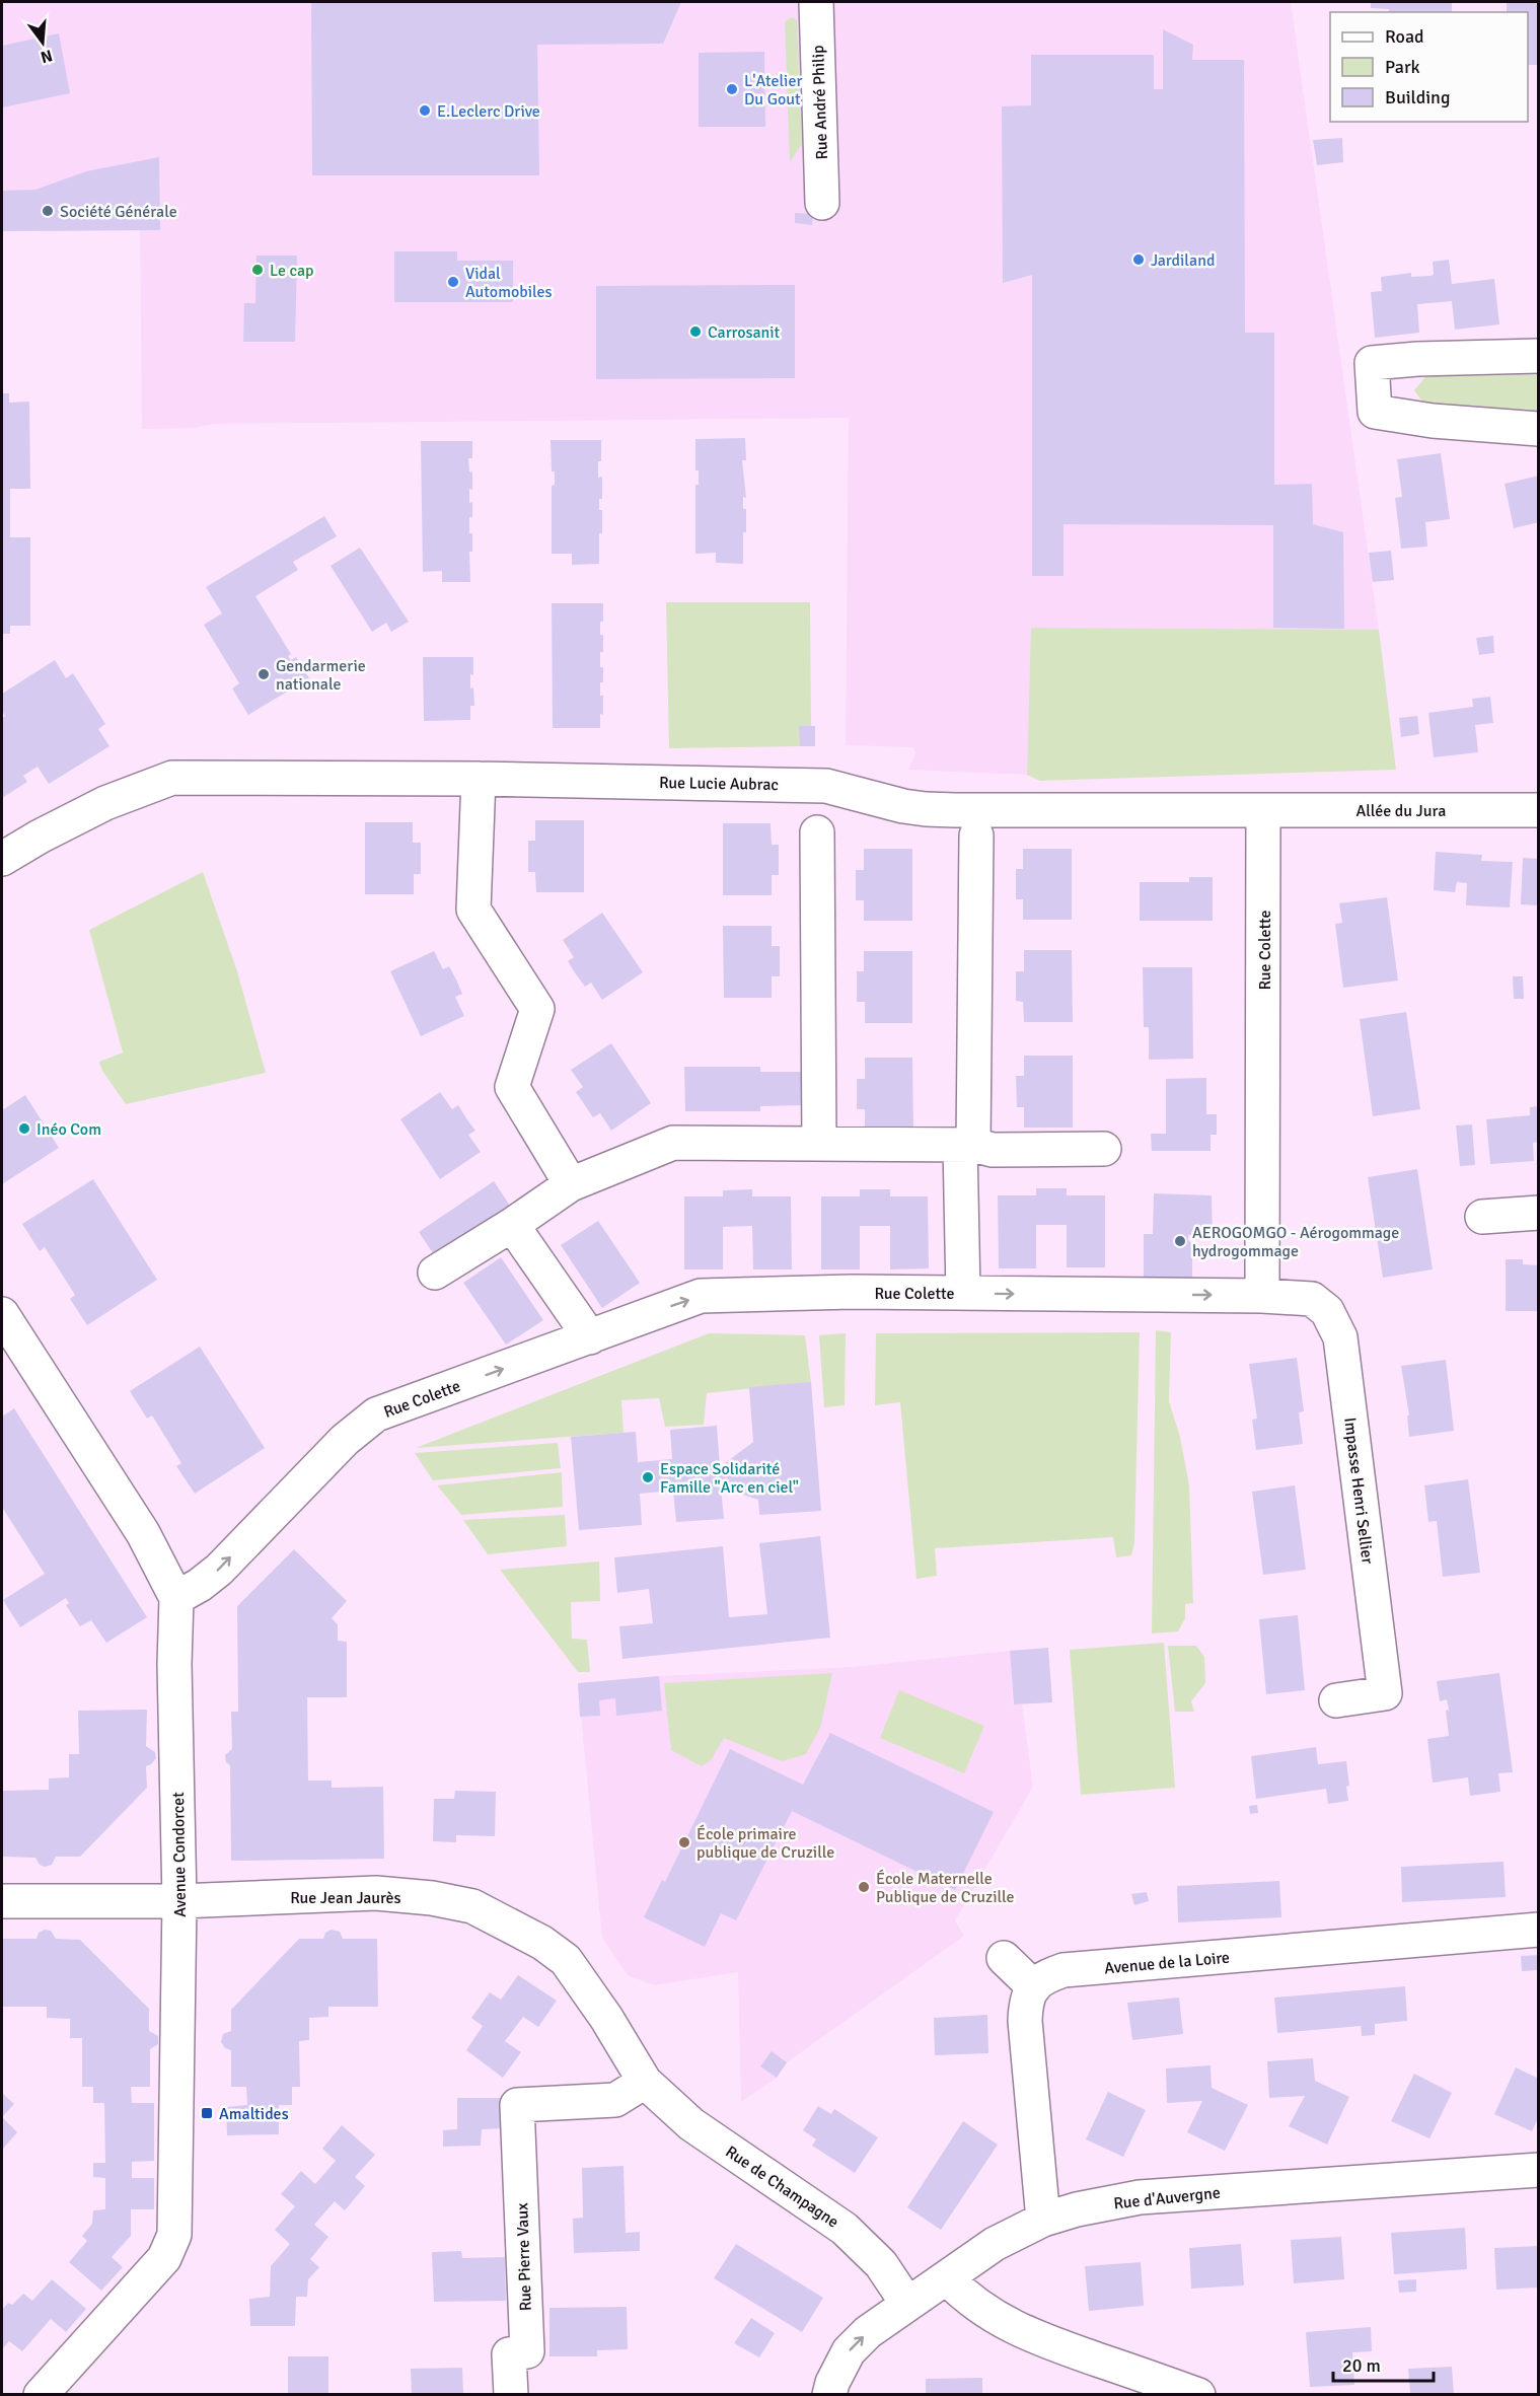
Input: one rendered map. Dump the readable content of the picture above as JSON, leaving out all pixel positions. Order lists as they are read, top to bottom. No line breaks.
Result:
{"streets":{"street":["Rue André Philip","Rue Lucie Aubrac","Allée du Jura","Rue Colette","Impasse Henri Sellier","Avenue Condorcet","Rue Jean Jaurès","Avenue de la Loire","Rue de Champagne","Rue d'Auvergne","Rue Pierre Vaux"]},"crossings":[["Rue Lucie Aubrac","Allée du Jura"],["Rue Lucie Aubrac","Rue Colette"],["Allée du Jura","Rue Colette"],["Rue Colette","Impasse Henri Sellier"],["Rue Colette","Avenue Condorcet"],["Avenue Condorcet","Rue Jean Jaurès"],["Rue Jean Jaurès","Rue de Champagne"],["Rue Jean Jaurès","Rue Pierre Vaux"],["Rue de Champagne","Rue d'Auvergne"],["Rue de Champagne","Rue Pierre Vaux"]],"places":{"other":["L'Atelier Du Gout","E.Leclerc Drive","Société Générale","Jardiland","Le cap","Vidal Automobiles","Carrosanit","Gendarmerie nationale","Inéo Com","AEROGOMGO - Aérogommage hydrogommage","Espace Solidarité Famille \"Arc en ciel\"","École primaire publique de Cruzille","École Maternelle Publique de Cruzille"],"transit":["Amaltides"]},"legend":["Road","Park","Building"],"scale_bar":"20 m","north":"bottom"}
